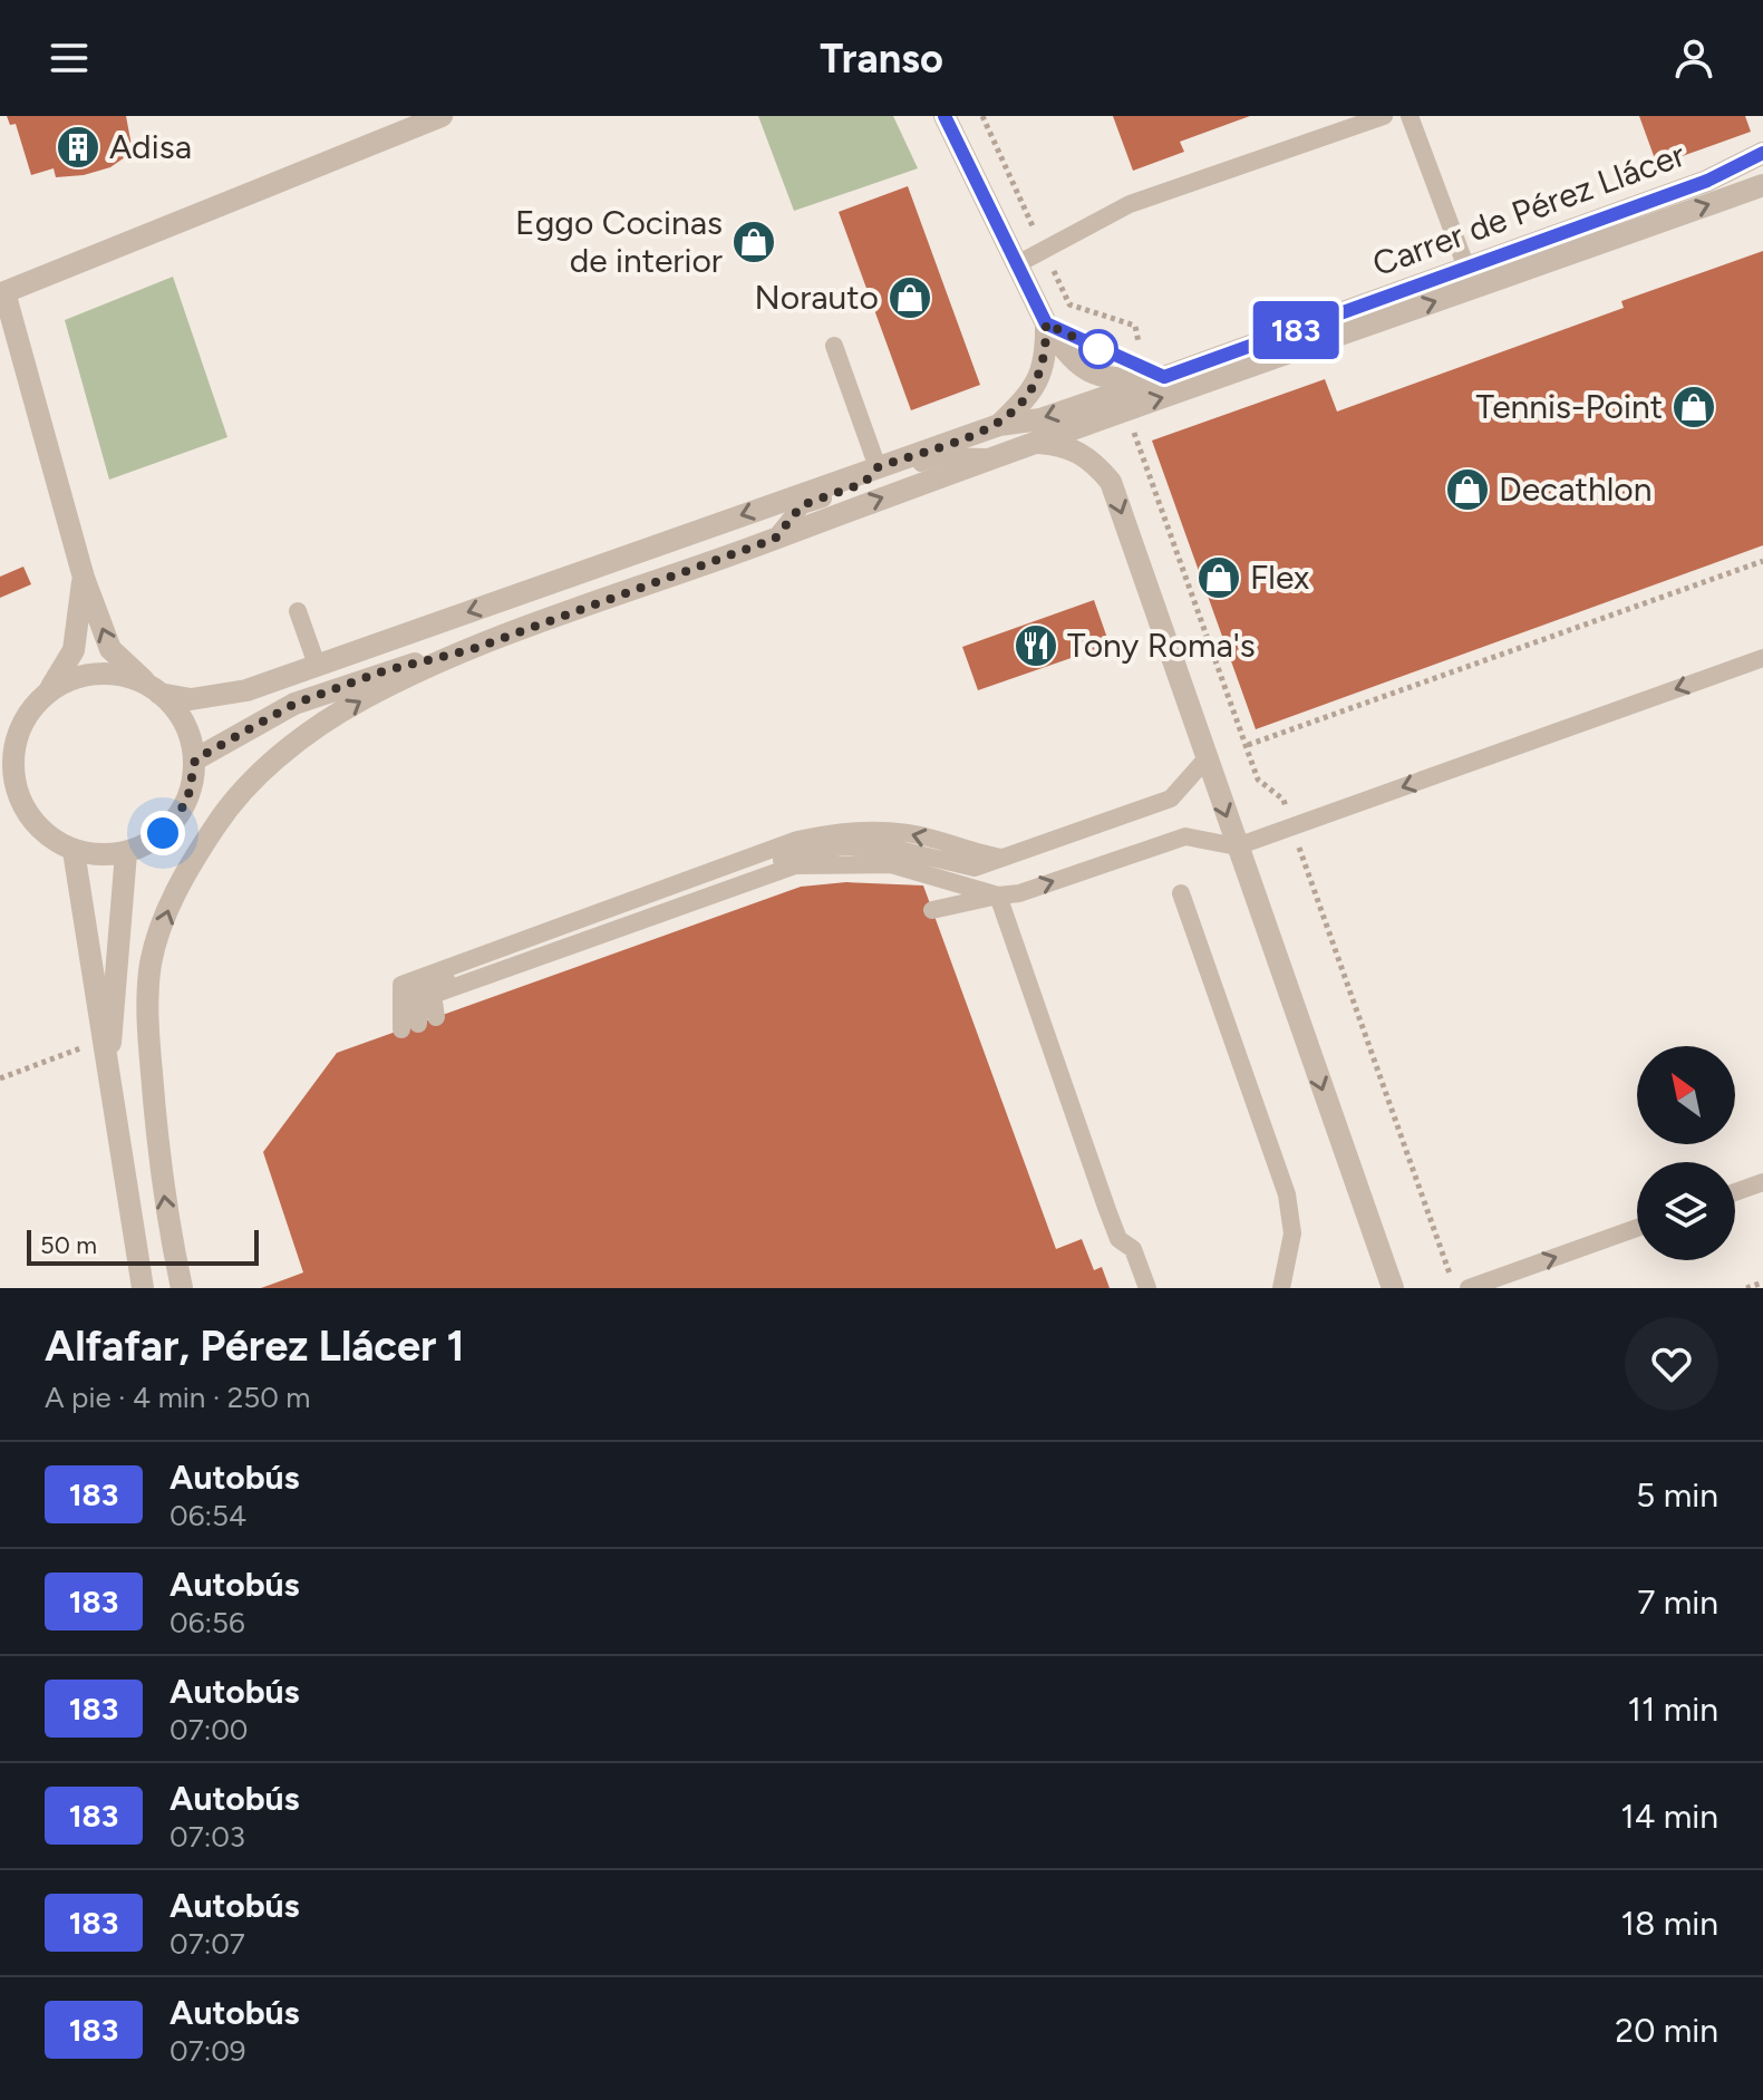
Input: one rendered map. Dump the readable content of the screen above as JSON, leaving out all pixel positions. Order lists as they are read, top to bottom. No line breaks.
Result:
{"streets":{"street":["Carrer de Pérez Llácer"]},"places":{"building":["Adisa"],"shop":["Eggo Cocinas de interior","Norauto","Tennis-Point","Decathlon","Flex"],"restaurant":["Tony Roma's"]},"lines":["bus line 183"],"scale_bar":"50 m","north":"top left","page":{"header":"Transo","on_map":"183","scale":"50 m","heading":["Alfafar, Pérez Llácer 1","A pie · 4 min · 250 m"],"list":[{"mark":"183","name":"Autobús","note":"06:54","value":"5 min"},{"mark":"183","name":"Autobús","note":"06:56","value":"7 min"},{"mark":"183","name":"Autobús","note":"07:00","value":"11 min"},{"mark":"183","name":"Autobús","note":"07:03","value":"14 min"},{"mark":"183","name":"Autobús","note":"07:07","value":"18 min"},{"mark":"183","name":"Autobús","note":"07:09","value":"20 min"}]}}
